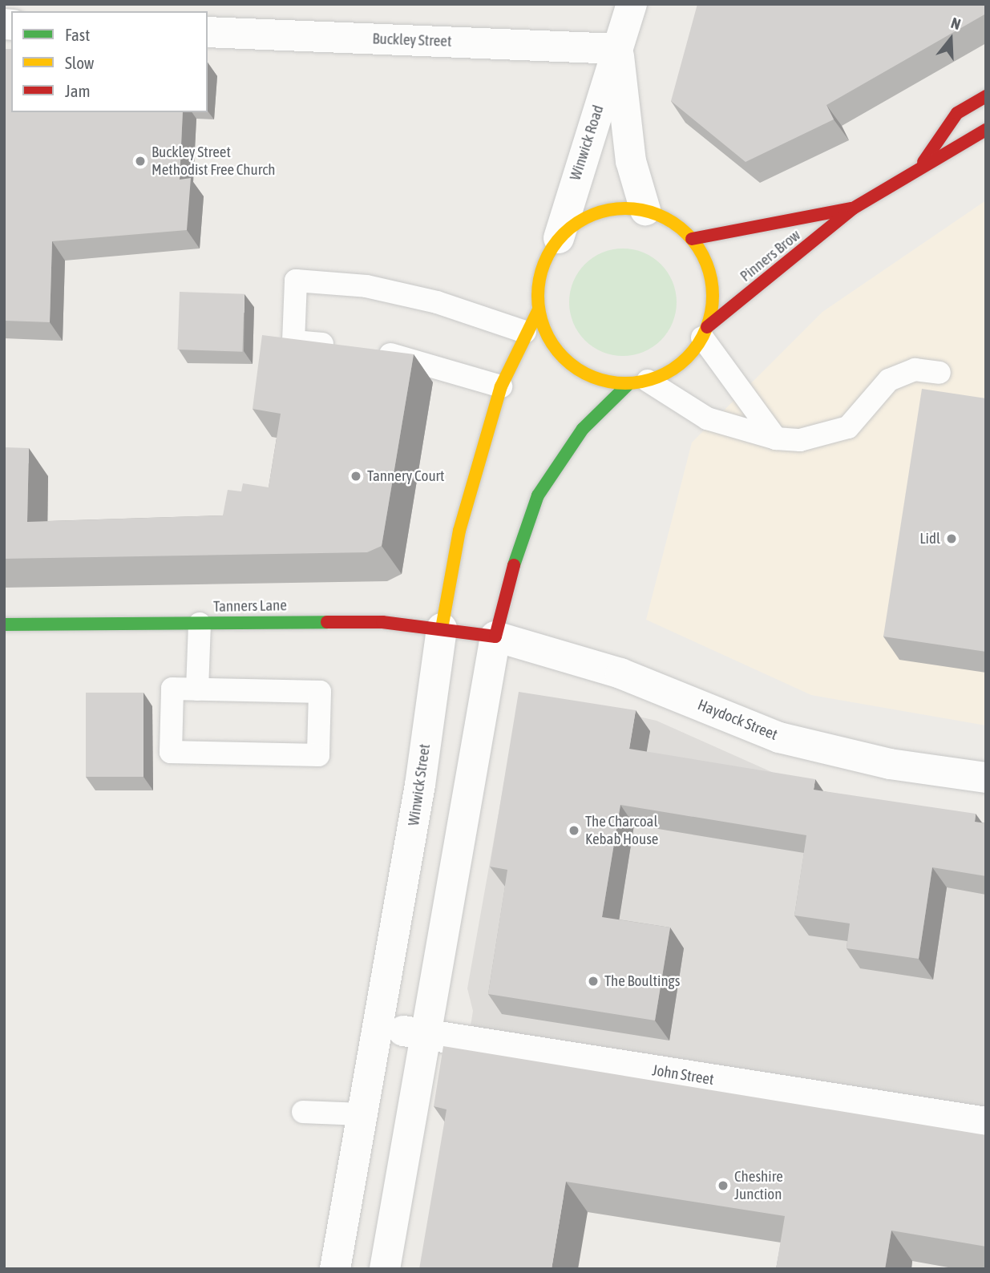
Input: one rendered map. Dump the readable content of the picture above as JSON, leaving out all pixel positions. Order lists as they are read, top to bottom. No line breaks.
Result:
{"streets":{"street":["Buckley Street","Winwick Road","Pinners Brow","Tanners Lane","Haydock Street","Winwick Street","John Street"]},"crossings":[["Buckley Street","Winwick Road"],["Winwick Road","Pinners Brow"],["Winwick Road","Winwick Street"],["Pinners Brow","Winwick Street"],["Tanners Lane","Haydock Street"],["Tanners Lane","Winwick Street"],["Winwick Street","John Street"]],"places":["Buckley Street Methodist Free Church","Tannery Court","Lidl","The Charcoal Kebab House","The Boultings","Cheshire Junction"],"legend":["Fast","Slow","Jam"],"north":"top"}
